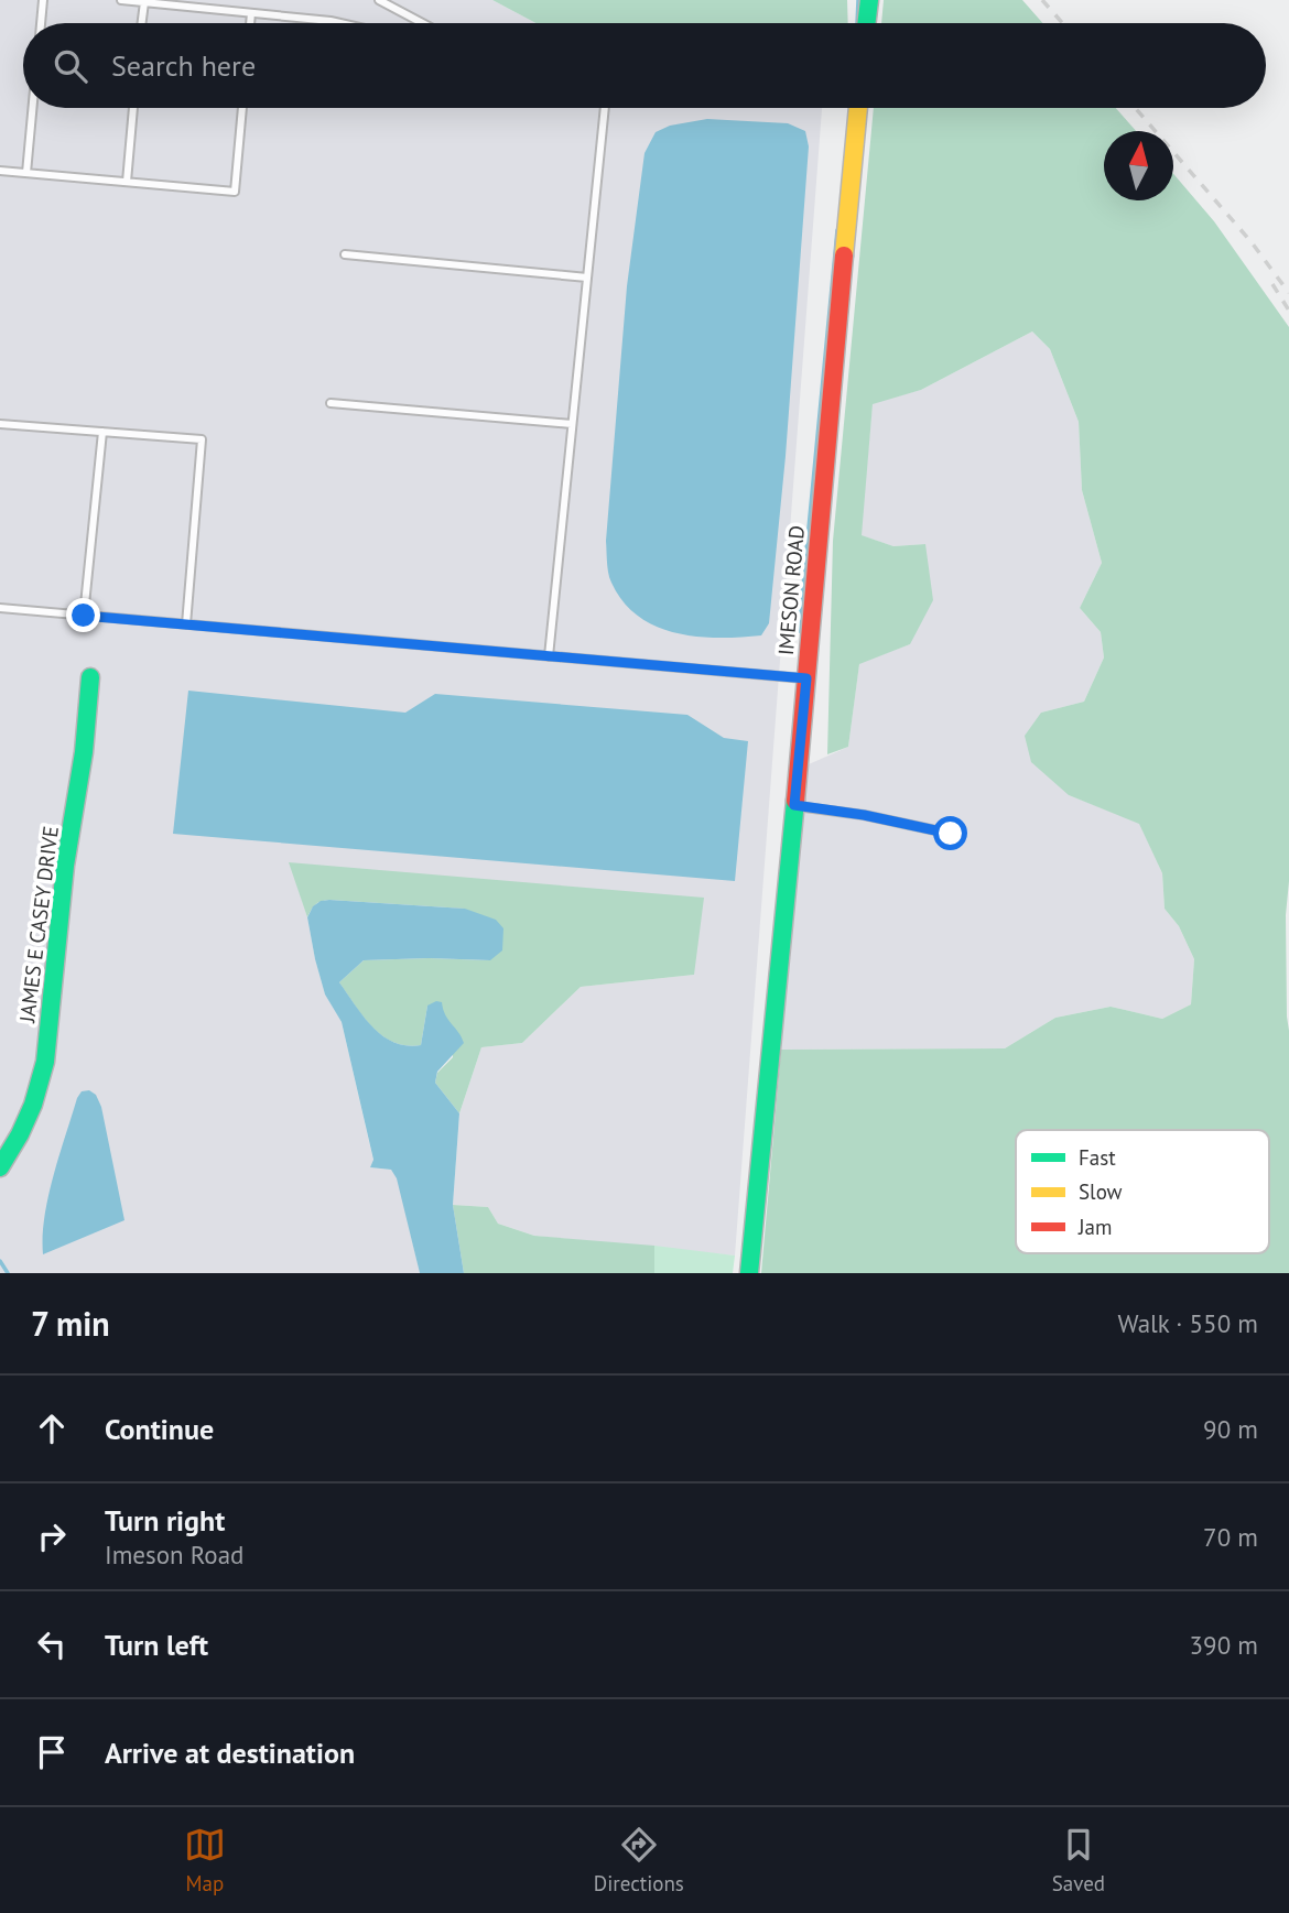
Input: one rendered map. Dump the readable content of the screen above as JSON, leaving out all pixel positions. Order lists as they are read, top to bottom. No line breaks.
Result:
{"streets":{"street":["IMESON ROAD","JAMES E CASEY DRIVE"]},"legend":["Fast","Slow","Jam"],"north":"top","page":{"search":"Search here","heading":["7 min","Walk · 550 m"],"list":[["Continue","90 m"],["Turn right","Imeson Road","70 m"],["Turn left","390 m"],"Arrive at destination"],"nav":["Map","Directions","Saved"]}}
